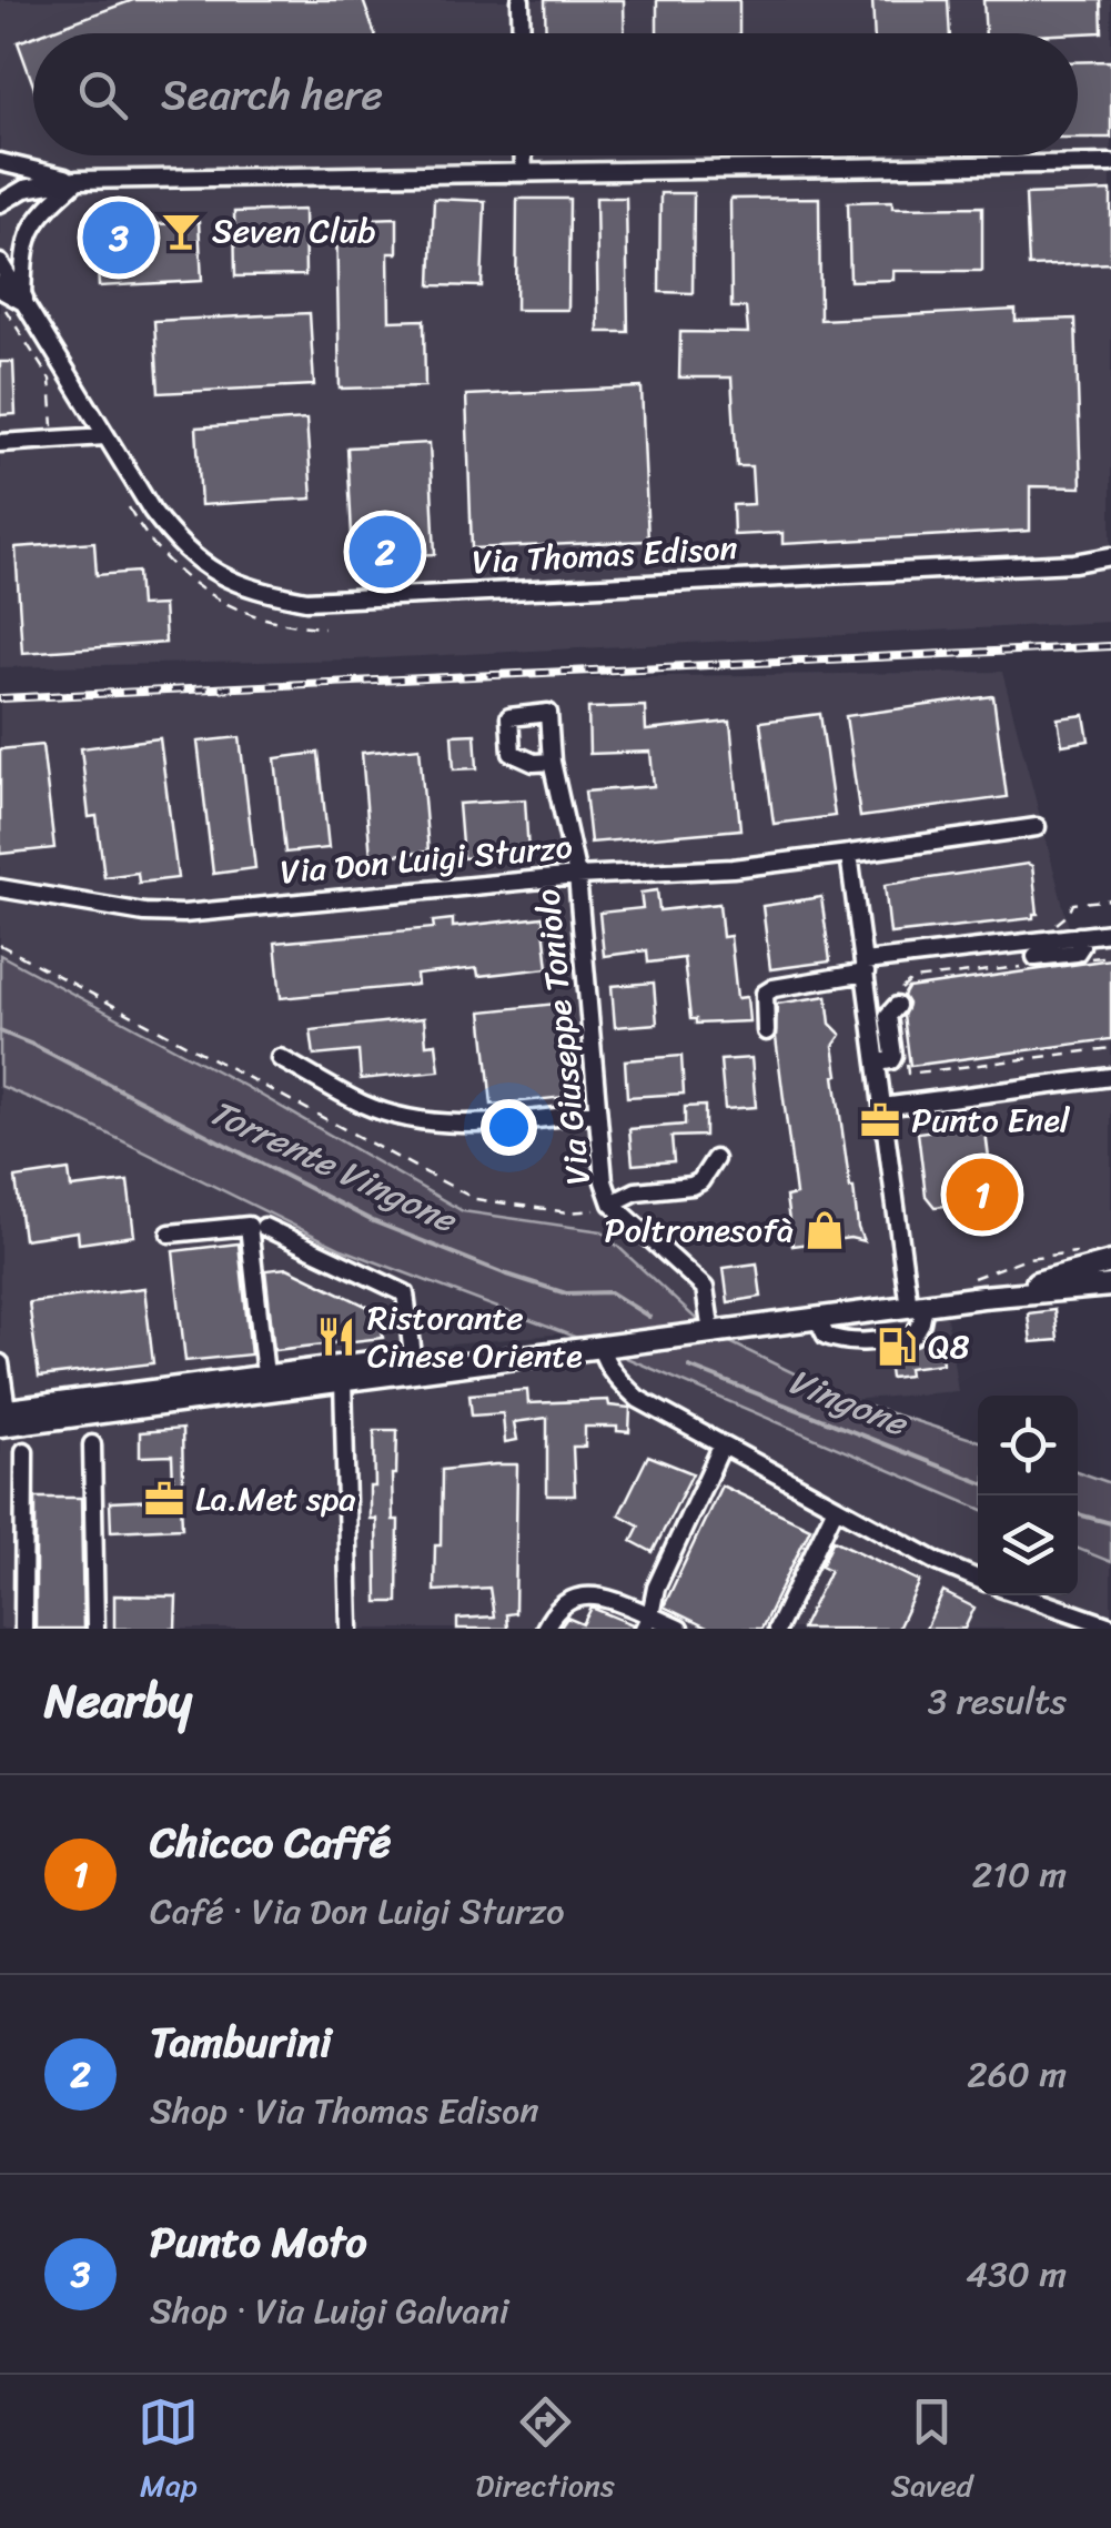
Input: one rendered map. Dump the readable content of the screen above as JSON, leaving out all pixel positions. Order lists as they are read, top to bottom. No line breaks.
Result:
{"streets":{"street":["Via Thomas Edison","Via Don Luigi Sturzo","Via Giuseppe Toniolo"]},"crossings":[["Via Don Luigi Sturzo","Via Giuseppe Toniolo"]],"water":["Torrente Vingone","Vingone"],"places":{"bar":["Seven Club"],"office":["Punto Enel","La.Met spa"],"shop":["Poltronesofà"],"restaurant":["Ristorante Cinese Oriente"],"fuel station":["Q8"]},"page":{"search":"Search here","pins":["3","2","1"],"heading":["Nearby","3 results"],"list":[{"mark":"1","name":"Chicco Caffé","note":"Café · Via Don Luigi Sturzo","value":"210 m"},{"mark":"2","name":"Tamburini","note":"Shop · Via Thomas Edison","value":"260 m"},{"mark":"3","name":"Punto Moto","note":"Shop · Via Luigi Galvani","value":"430 m"}],"nav":["Map","Directions","Saved"]}}
